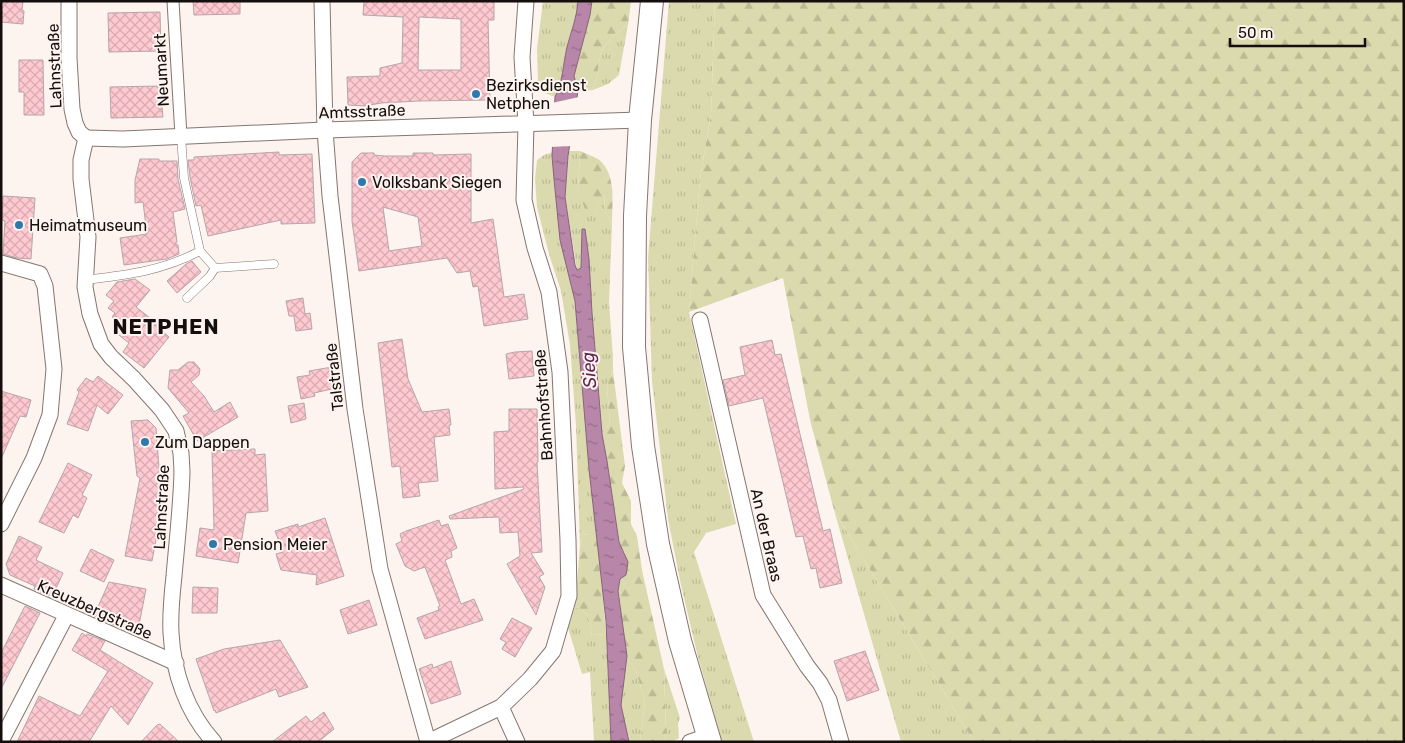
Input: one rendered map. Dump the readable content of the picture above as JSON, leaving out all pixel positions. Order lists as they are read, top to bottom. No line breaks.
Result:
{"streets":{"street":["Lahnstraße","Neumarkt","Amtsstraße","Talstraße","Bahnhofstraße","An der Braas","Kreuzbergstraße"]},"crossings":[["Lahnstraße","Amtsstraße"],["Lahnstraße","Kreuzbergstraße"],["Neumarkt","Amtsstraße"],["Amtsstraße","Talstraße"],["Amtsstraße","Bahnhofstraße"],["Talstraße","Bahnhofstraße"]],"districts":["NETPHEN"],"water":["Sieg"],"places":["Bezirksdienst Netphen","Volksbank Siegen","Heimatmuseum","Zum Dappen","Pension Meier"],"scale_bar":"50 m"}
